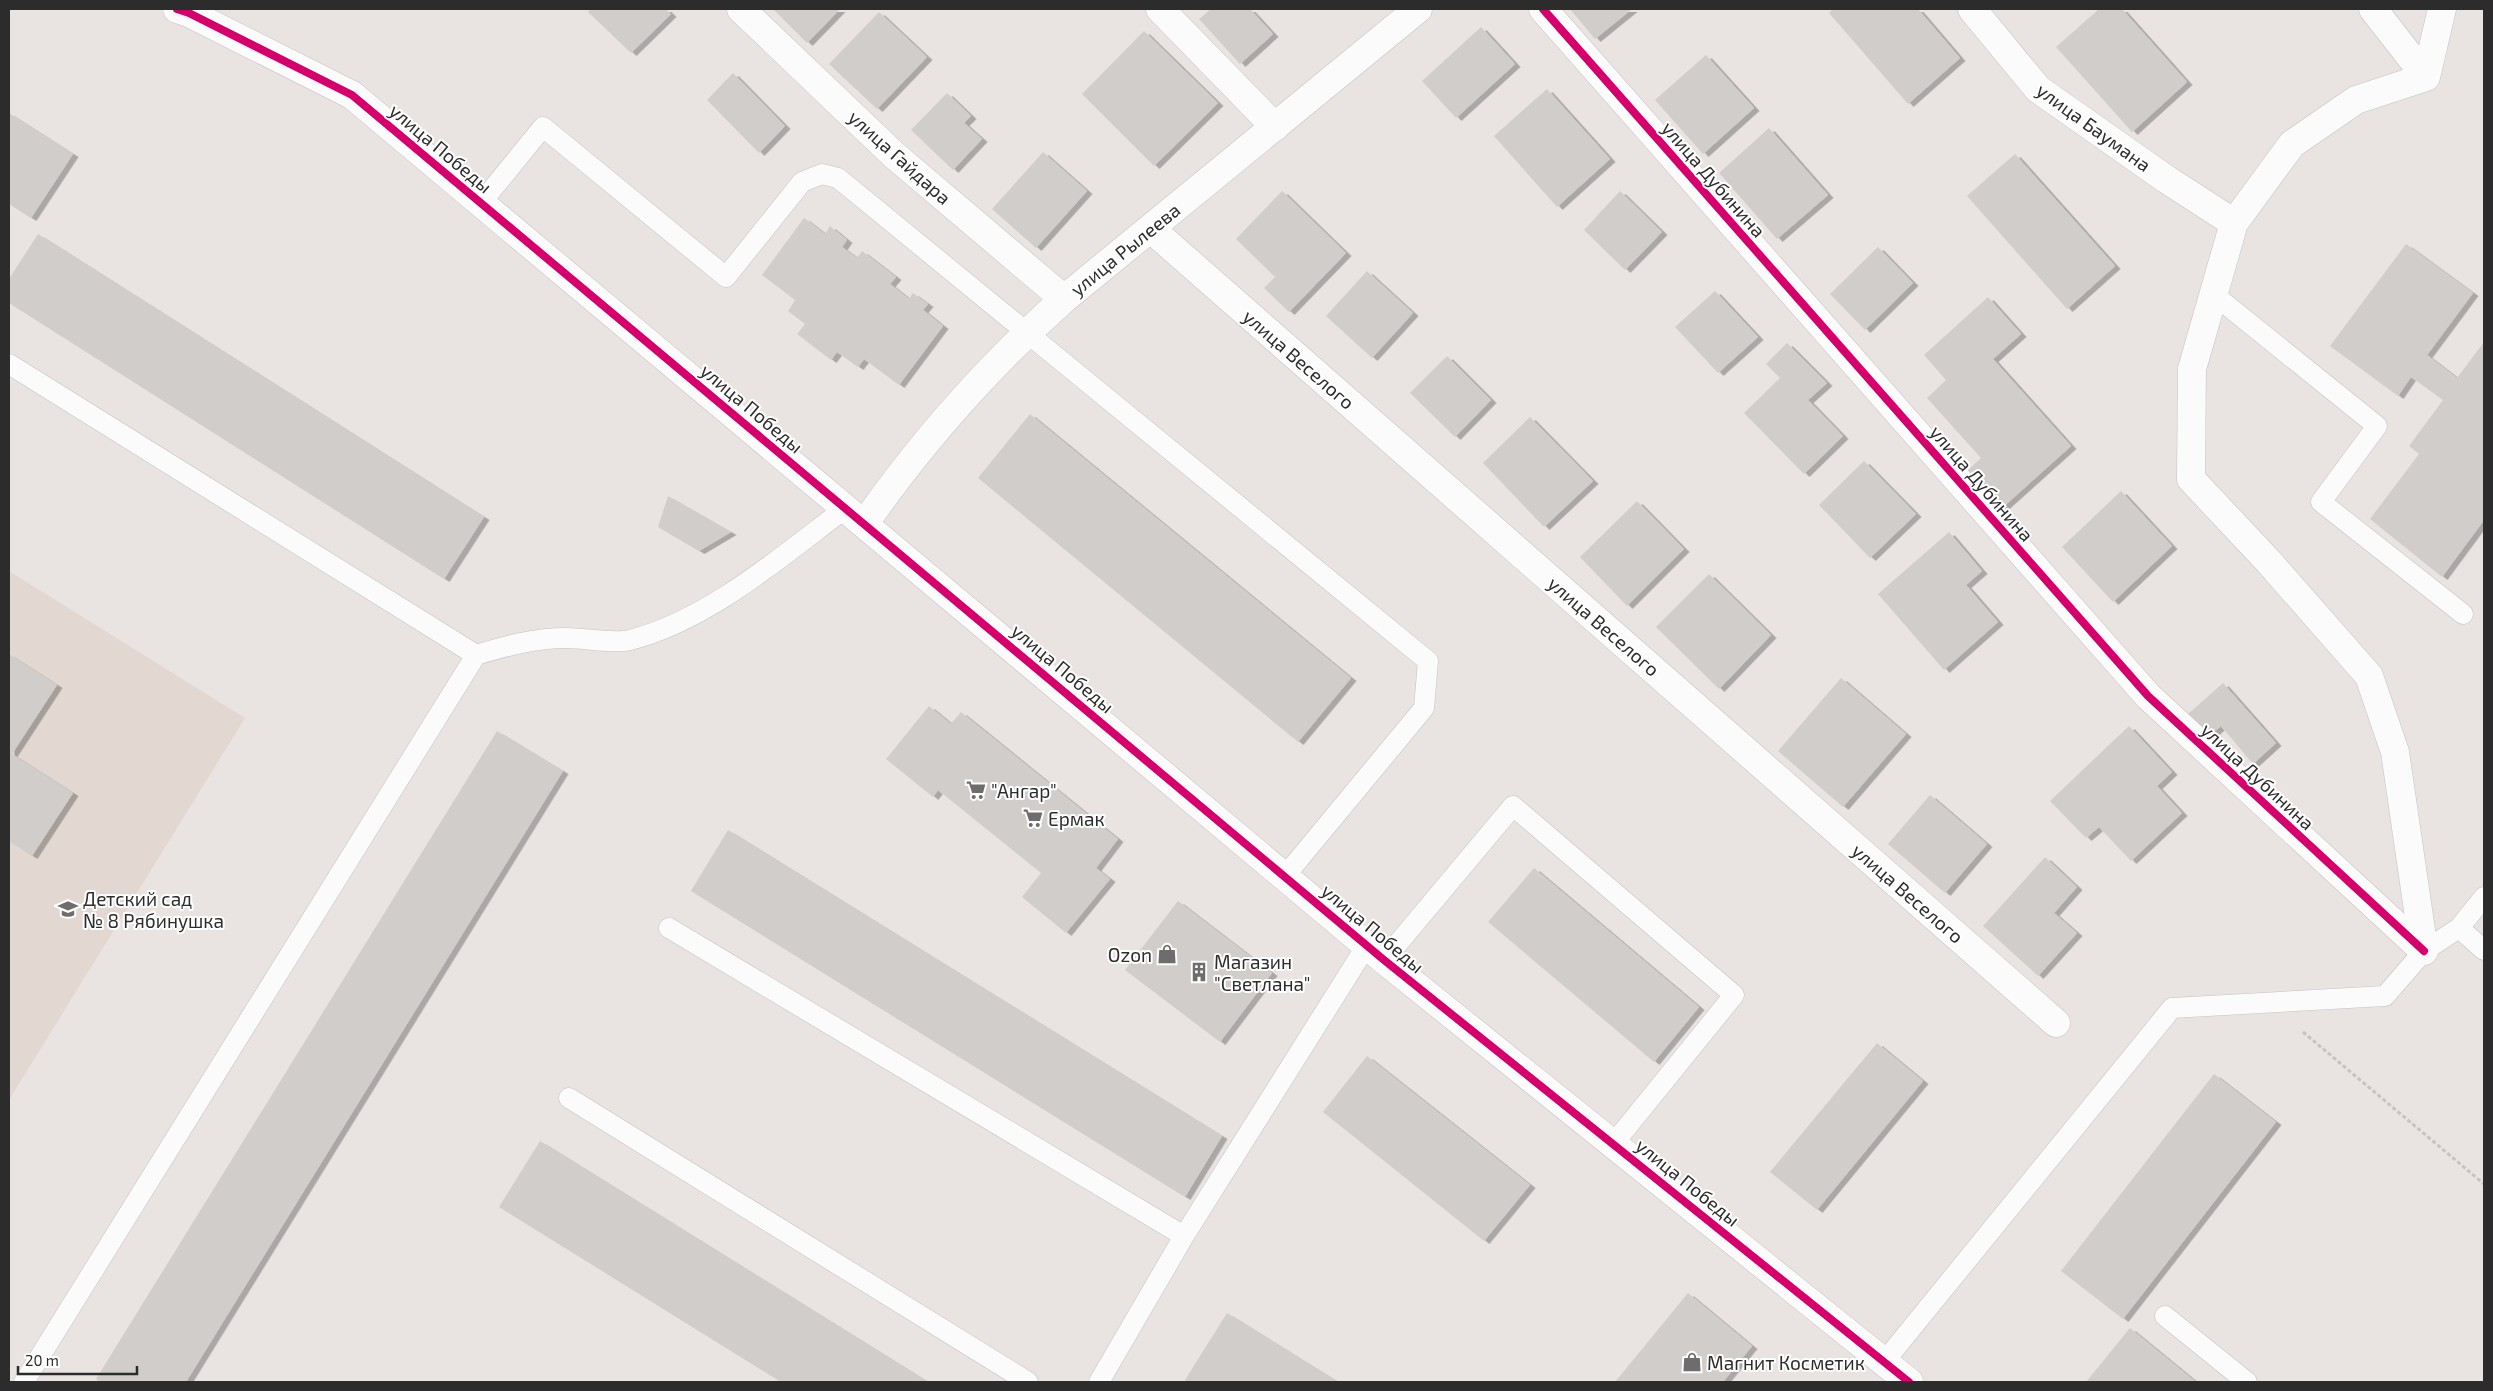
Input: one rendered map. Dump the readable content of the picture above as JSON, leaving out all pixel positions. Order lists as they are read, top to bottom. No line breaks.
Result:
{"streets":{"street":["улица Баумана","улица Победы","улица Гайдара","улица Дубинина","улица Рылеева","улица Веселого"]},"crossings":[["улица Победы","улица Рылеева"],["улица Гайдара","улица Рылеева"],["улица Рылеева","улица Веселого"]],"places":{"supermarket":["\"Ангар\"","Ермак"],"school or university":["Детский сад № 8 Рябинушка"],"shop":["Ozon","Магнит Косметик"],"building":["Магазин \"Светлана\""]},"scale_bar":"20 m"}
